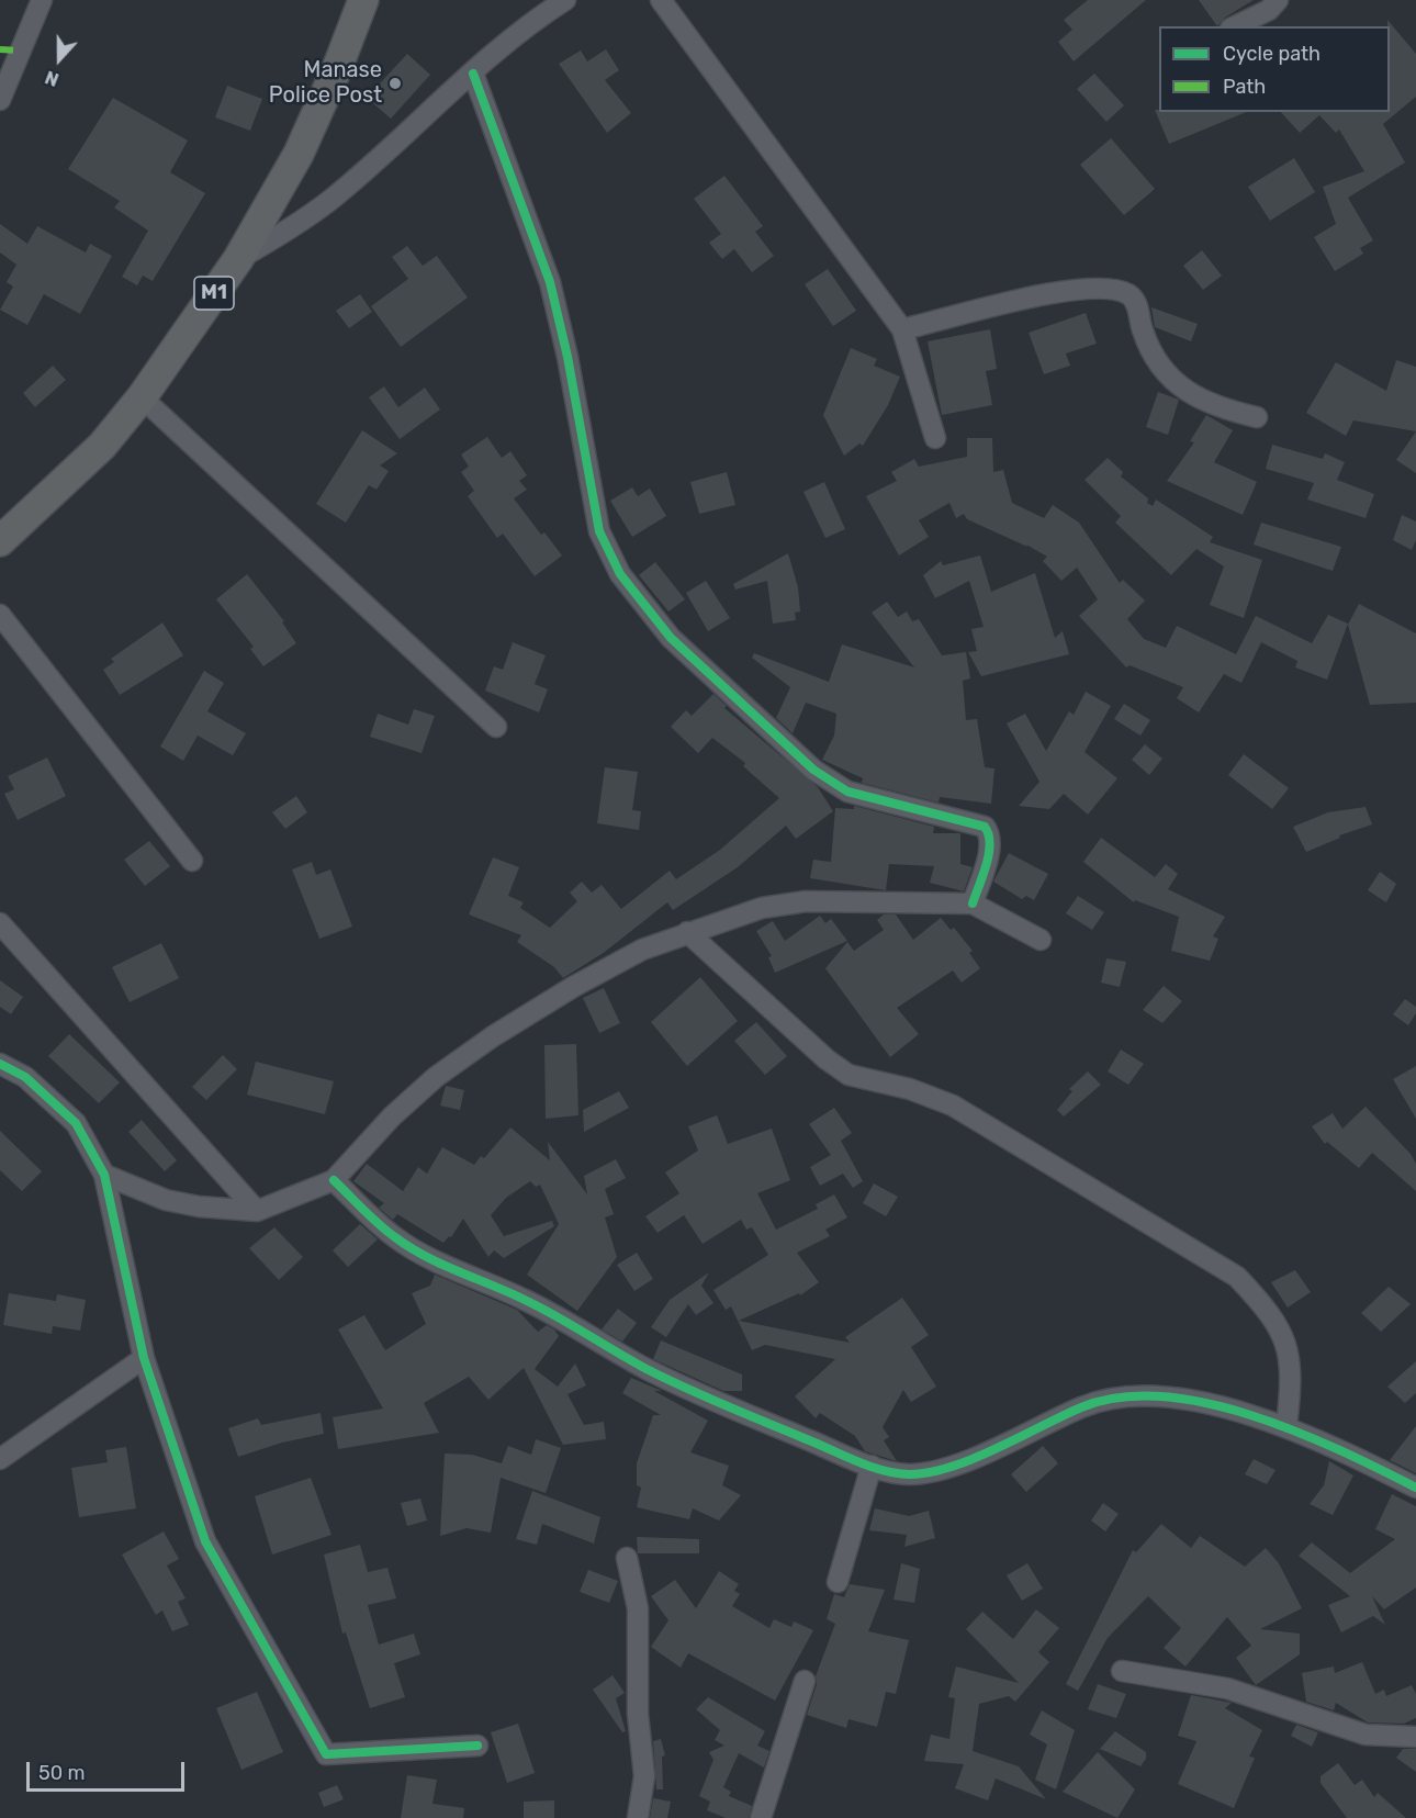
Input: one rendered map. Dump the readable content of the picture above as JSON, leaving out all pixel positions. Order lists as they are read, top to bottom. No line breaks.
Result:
{"streets":{"highway":["M1"]},"places":["Manase Police Post"],"legend":["Cycle path","Path"],"scale_bar":"50 m","north":"bottom"}
